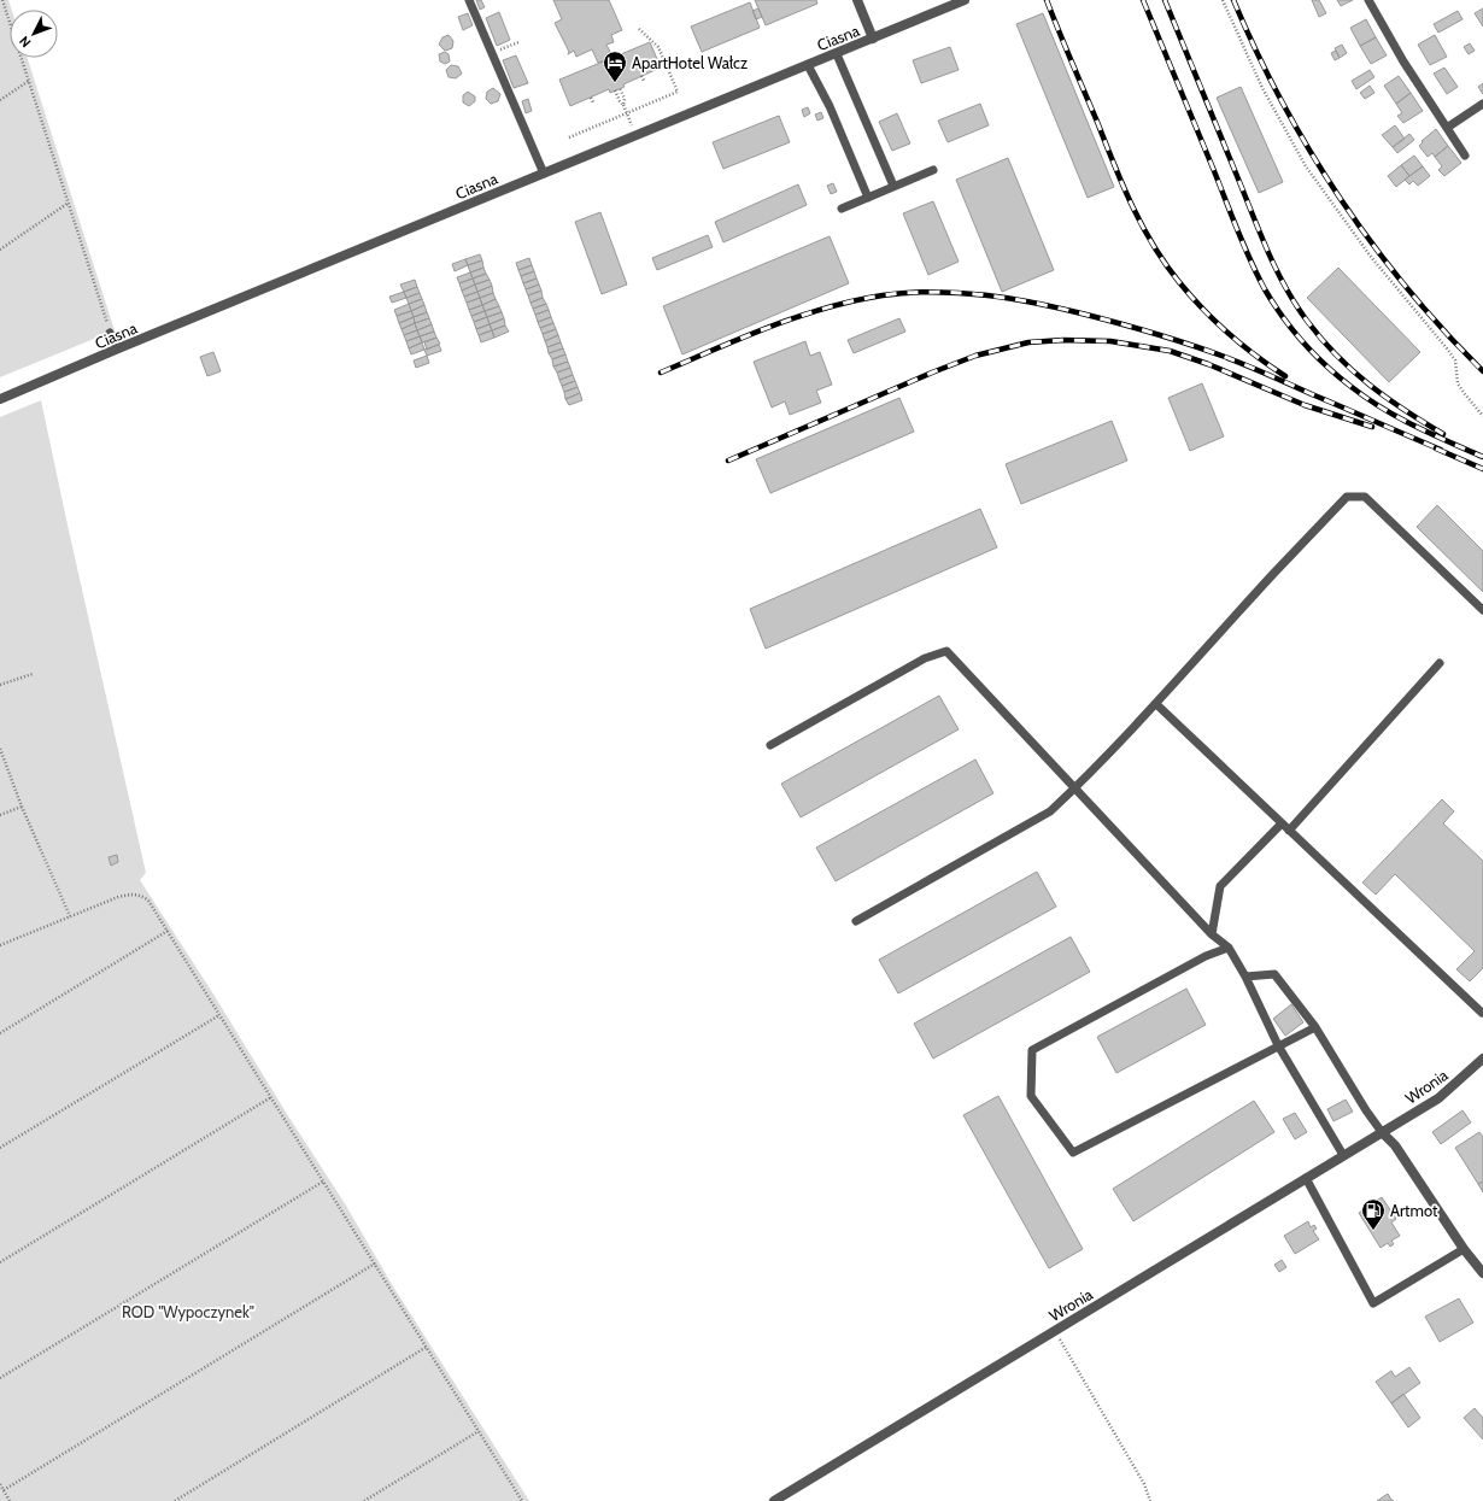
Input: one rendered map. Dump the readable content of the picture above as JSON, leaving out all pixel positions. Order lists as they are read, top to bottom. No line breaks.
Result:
{"streets":{"street":["Ciasna","Wronia"]},"parks":["ROD \"Wypoczynek\""],"places":{"hotel":["ApartHotel Wałcz"],"fuel station":["Artmot"]},"north":"bottom left"}
